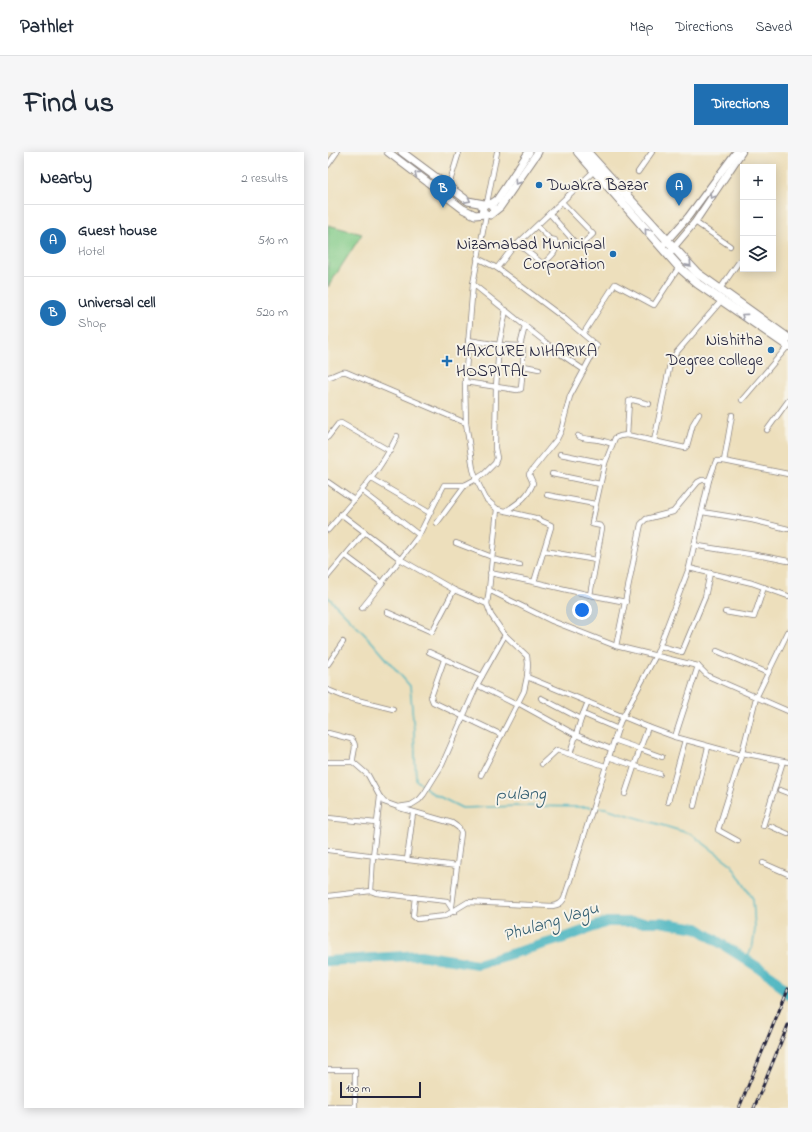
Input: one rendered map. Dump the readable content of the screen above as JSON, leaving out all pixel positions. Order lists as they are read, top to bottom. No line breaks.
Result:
{"water":["pulang","Phulang Vagu"],"places":{"other":["Dwakra Bazar","Nizamabad Municipal Corporation","Nishitha Degree college"],"health":["MAXCURE NIHARIKA HOSPITAL"]},"scale_bar":"100 m","page":{"header":"Pathlet","nav":["Map","Directions","Saved"],"title":"Find us","buttons":"Directions","heading":["Nearby","2 results"],"map_buttons":["+","−"],"pins":["A","B"],"list":[{"mark":"A","name":"Guest house","note":"Hotel","value":"510 m"},{"mark":"B","name":"Universal cell","note":"Shop","value":"520 m"}],"scale":"100 m"}}
